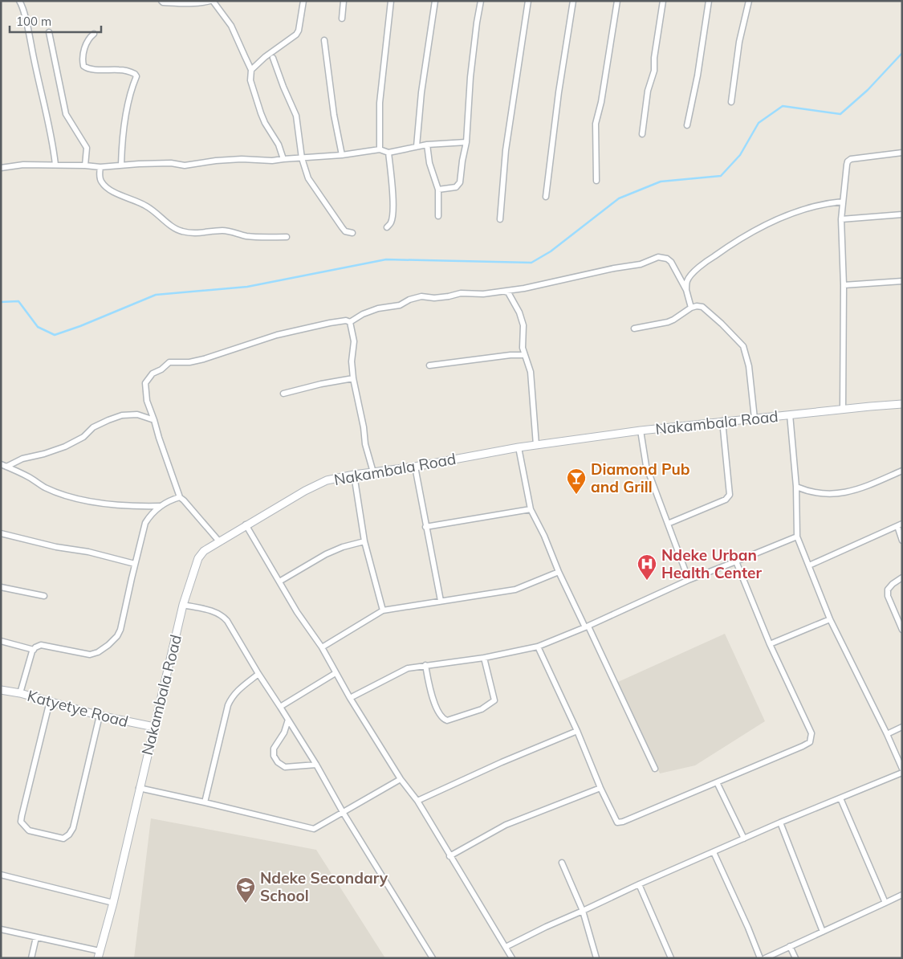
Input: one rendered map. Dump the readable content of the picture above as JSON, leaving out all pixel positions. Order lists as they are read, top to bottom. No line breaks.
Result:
{"streets":{"main road":["Nakambala Road","Katyetye Road"]},"crossings":[["Nakambala Road","Katyetye Road"]],"places":{"bar":["Diamond Pub and Grill"],"hospital":["Ndeke Urban Health Center"],"school or university":["Ndeke Secondary School"]},"scale_bar":"100 m"}
